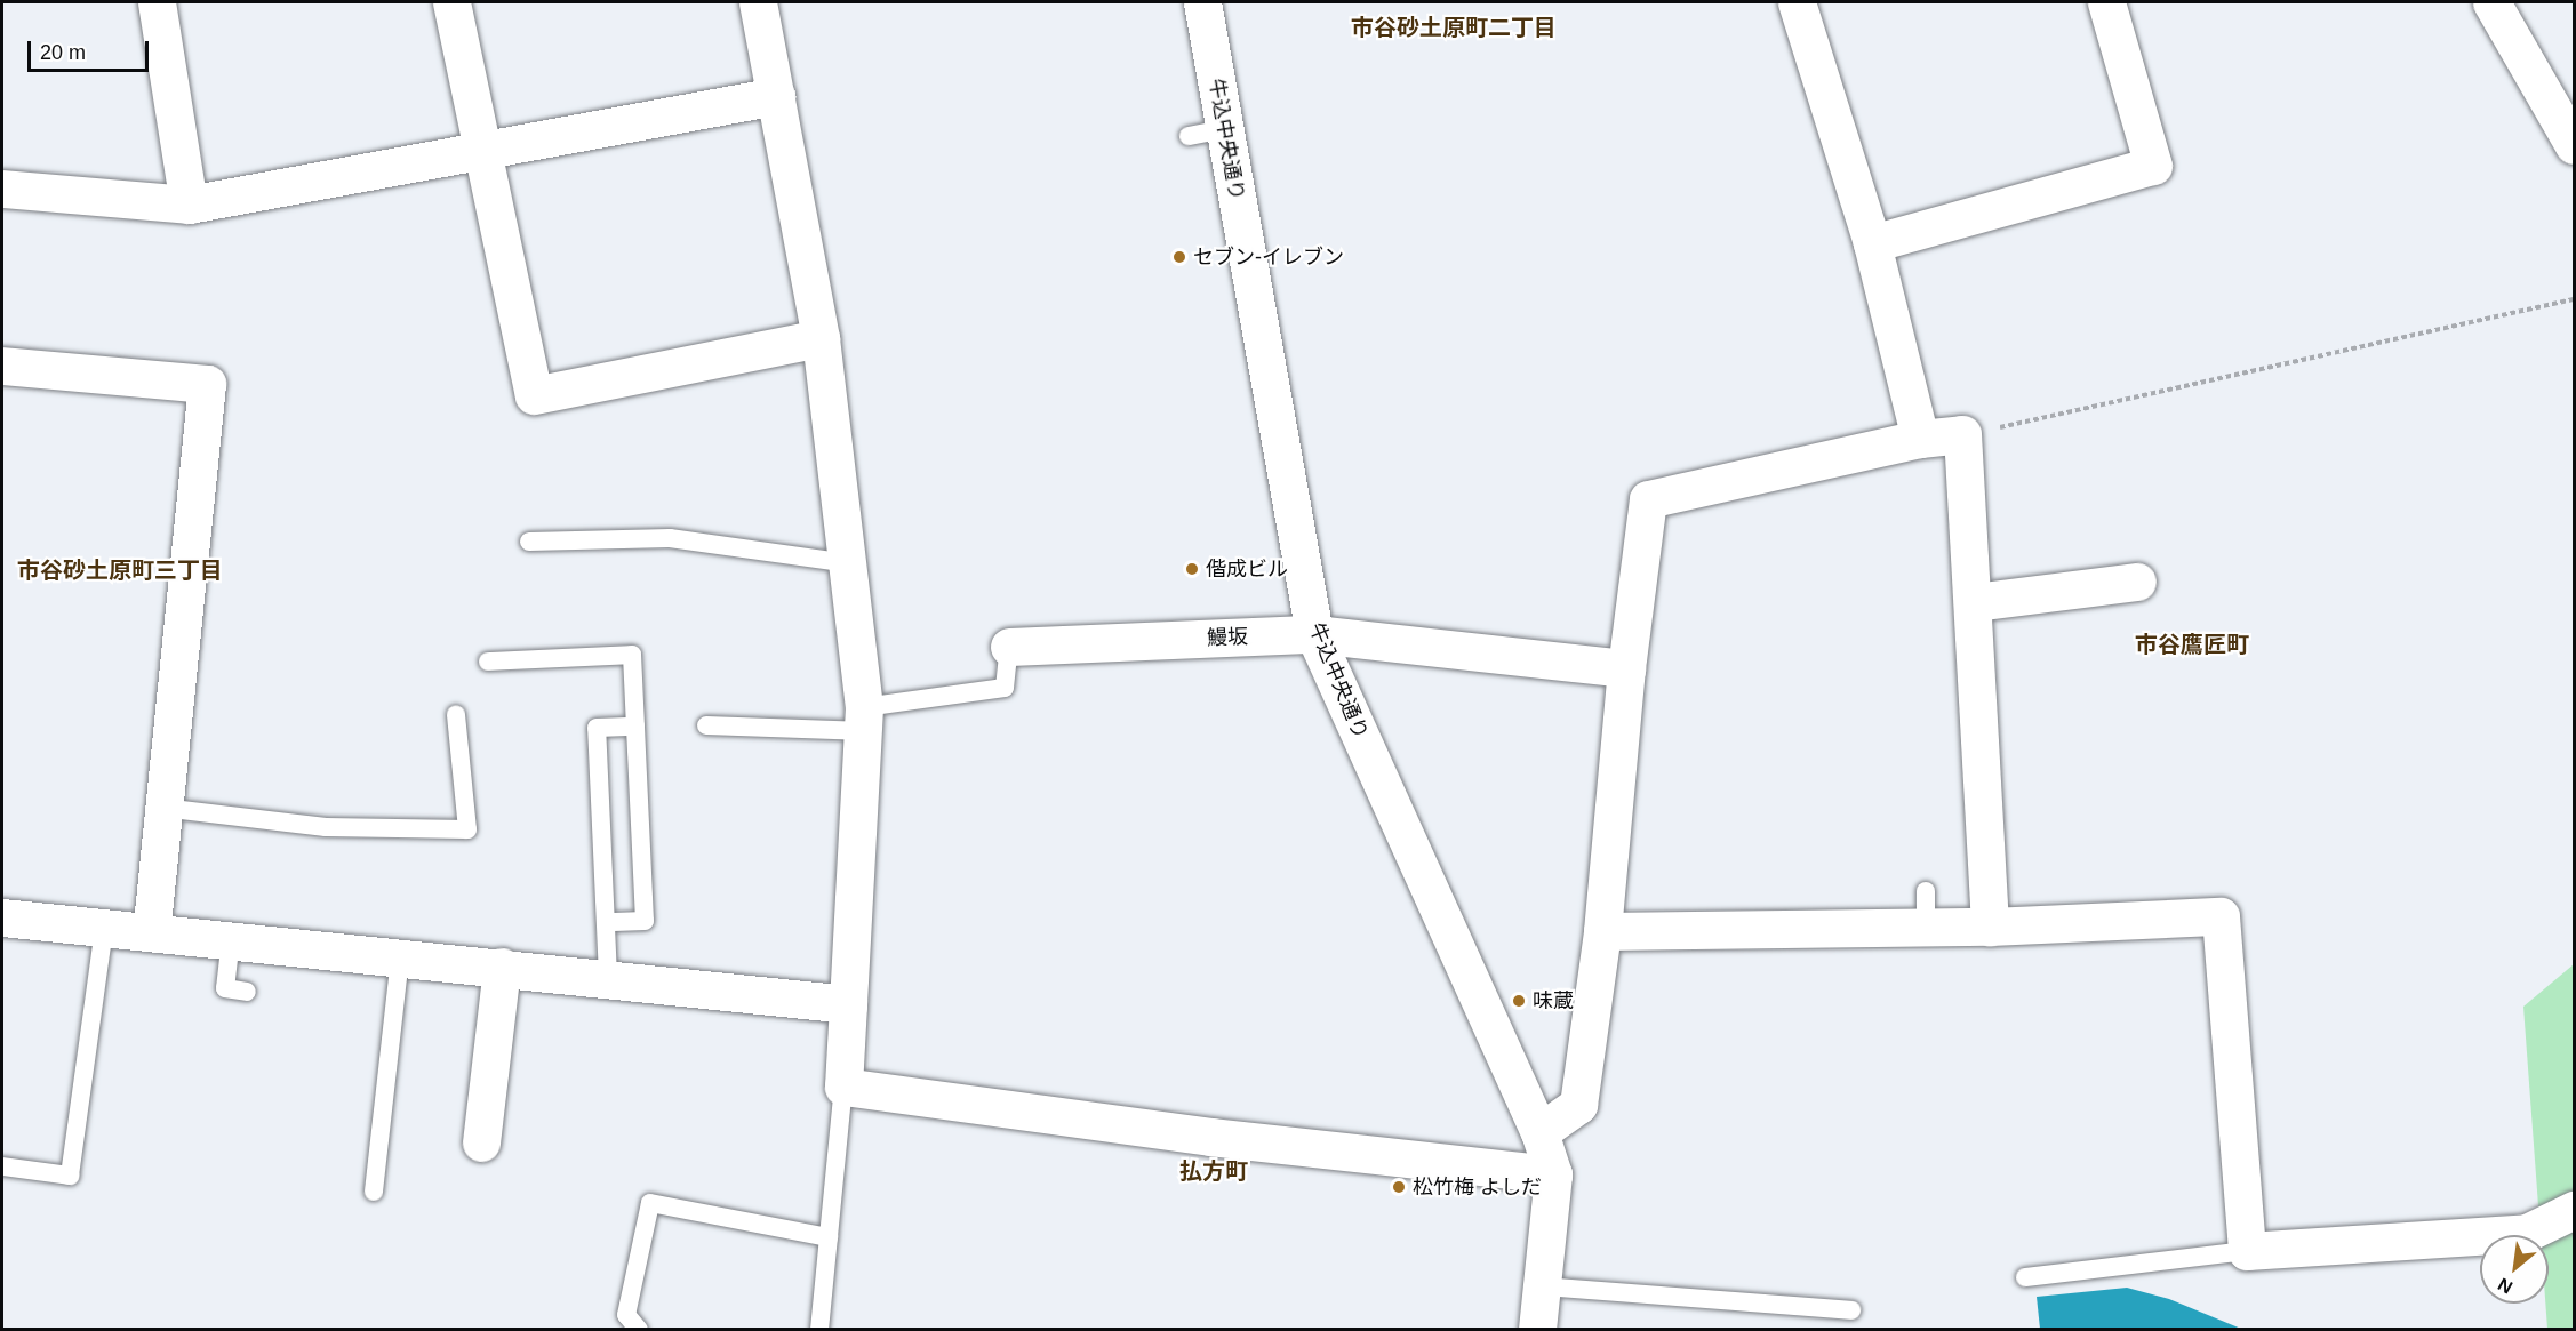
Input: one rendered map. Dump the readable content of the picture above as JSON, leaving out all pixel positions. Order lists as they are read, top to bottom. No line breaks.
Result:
{"streets":{"street":["牛込中央通り","鰻坂"]},"crossings":[["牛込中央通り","鰻坂"]],"districts":["市谷砂土原町二丁目","市谷砂土原町三丁目","市谷鷹匠町","払方町"],"places":["セブン-イレブン","偕成ビル","味蔵","松竹梅 よしだ"],"scale_bar":"20 m","north":"bottom left"}
